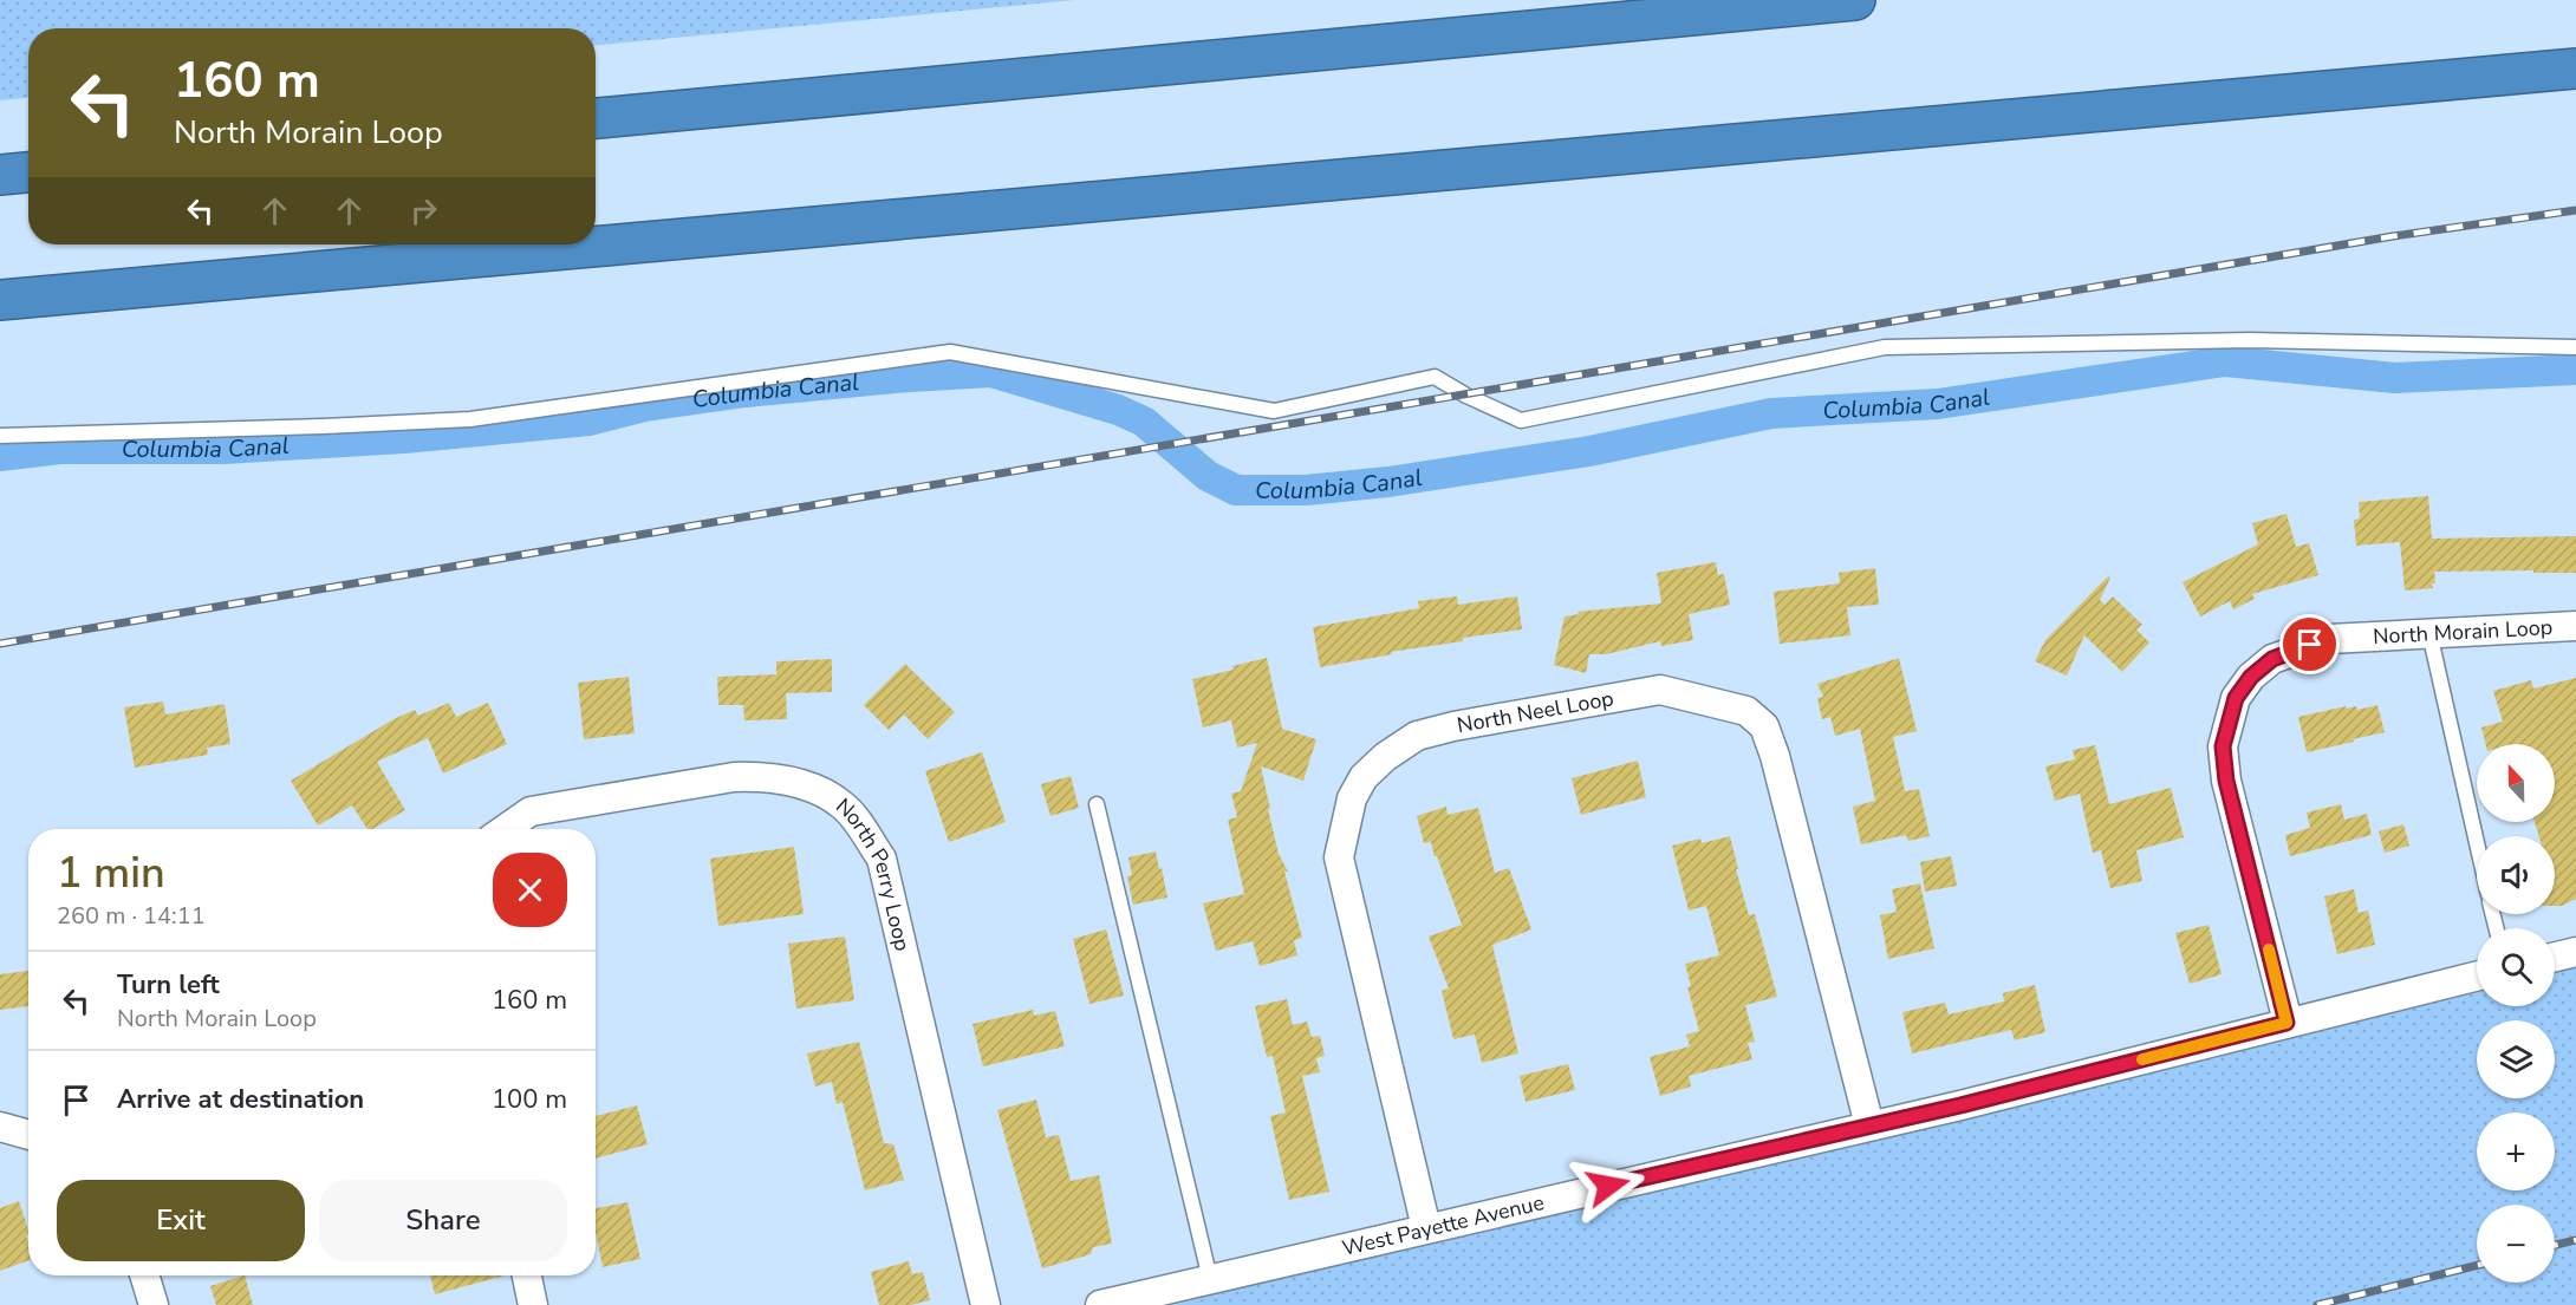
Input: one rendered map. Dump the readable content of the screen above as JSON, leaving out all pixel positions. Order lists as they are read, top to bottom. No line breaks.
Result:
{"streets":{"street":["North Morain Loop","North Neel Loop","North Perry Loop","West Payette Avenue"]},"crossings":[["North Morain Loop","West Payette Avenue"],["North Neel Loop","West Payette Avenue"]],"water":["Columbia Canal"],"north":"top","page":{"turn":["160 m","North Morain Loop"],"map_buttons":["+","−"],"heading":["1 min","260 m · 14:11"],"list":[{"name":"Turn left","note":"North Morain Loop","value":"160 m"},{"name":"Arrive at destination","value":"100 m"}],"buttons":["Exit","Share"]}}
